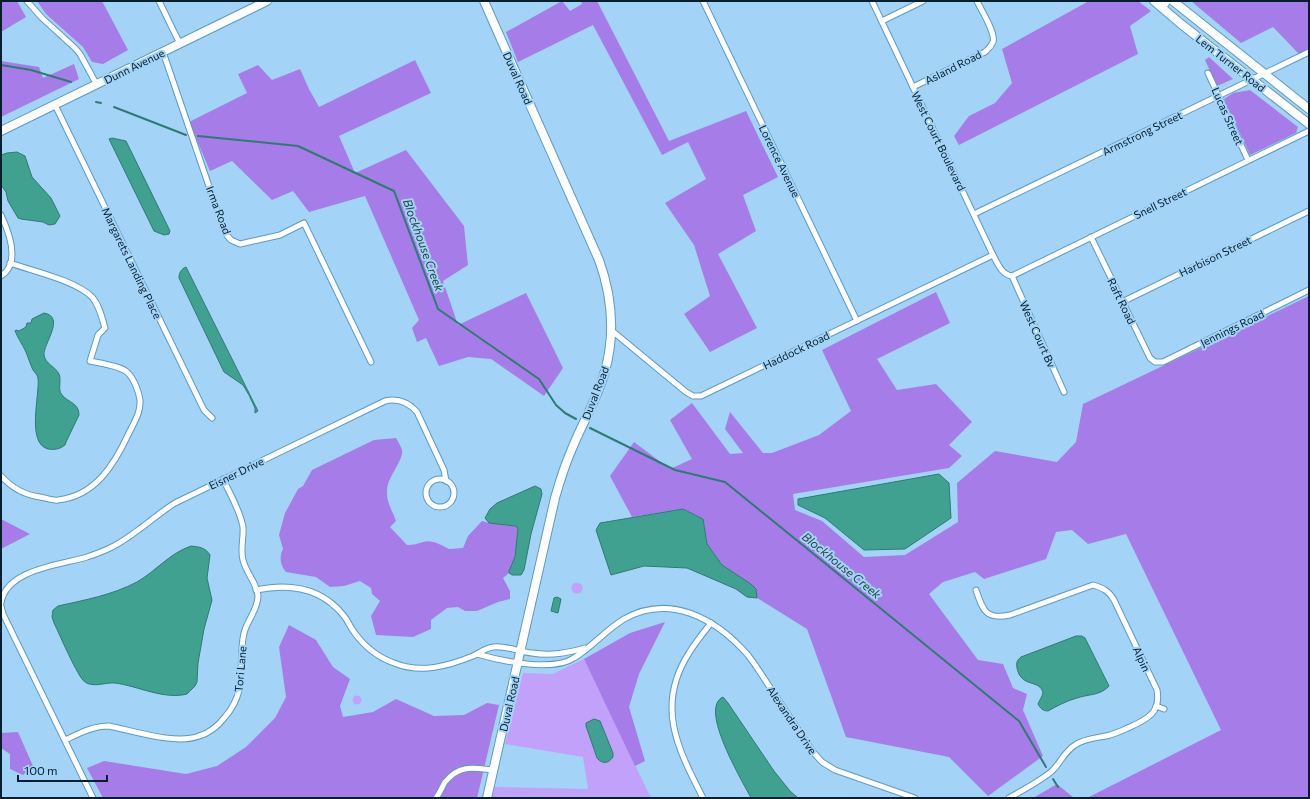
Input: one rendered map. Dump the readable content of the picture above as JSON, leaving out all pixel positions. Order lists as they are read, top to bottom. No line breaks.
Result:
{"streets":{"main road":["Lem Turner Road","Dunn Avenue","Duval Road"],"street":["Asland Road","Lucas Street","Armstrong Street","West Court Boulevard","Lorence Avenue","Snell Street","Irma Road","Harbison Street","Margarets Landing Place","Raft Road","Jennings Road","West Court Bv","Haddock Road","Eisner Drive","Alpin","Tori Lane","Alexandra Drive"]},"crossings":[["Lem Turner Road","Armstrong Street"],["Dunn Avenue","Irma Road"],["Dunn Avenue","Margarets Landing Place"],["Asland Road","West Court Boulevard"],["Duval Road","Haddock Road"],["Duval Road","Alexandra Drive"],["Lucas Street","Armstrong Street"],["Lucas Street","Snell Street"],["Armstrong Street","West Court Boulevard"],["West Court Boulevard","Snell Street"],["West Court Boulevard","West Court Bv"],["West Court Boulevard","Haddock Road"],["Lorence Avenue","Haddock Road"],["Snell Street","Raft Road"],["Snell Street","West Court Bv"],["Harbison Street","Raft Road"],["Raft Road","Jennings Road"],["Eisner Drive","Tori Lane"],["Tori Lane","Alexandra Drive"]],"water":["Blockhouse Creek"],"scale_bar":"100 m"}
